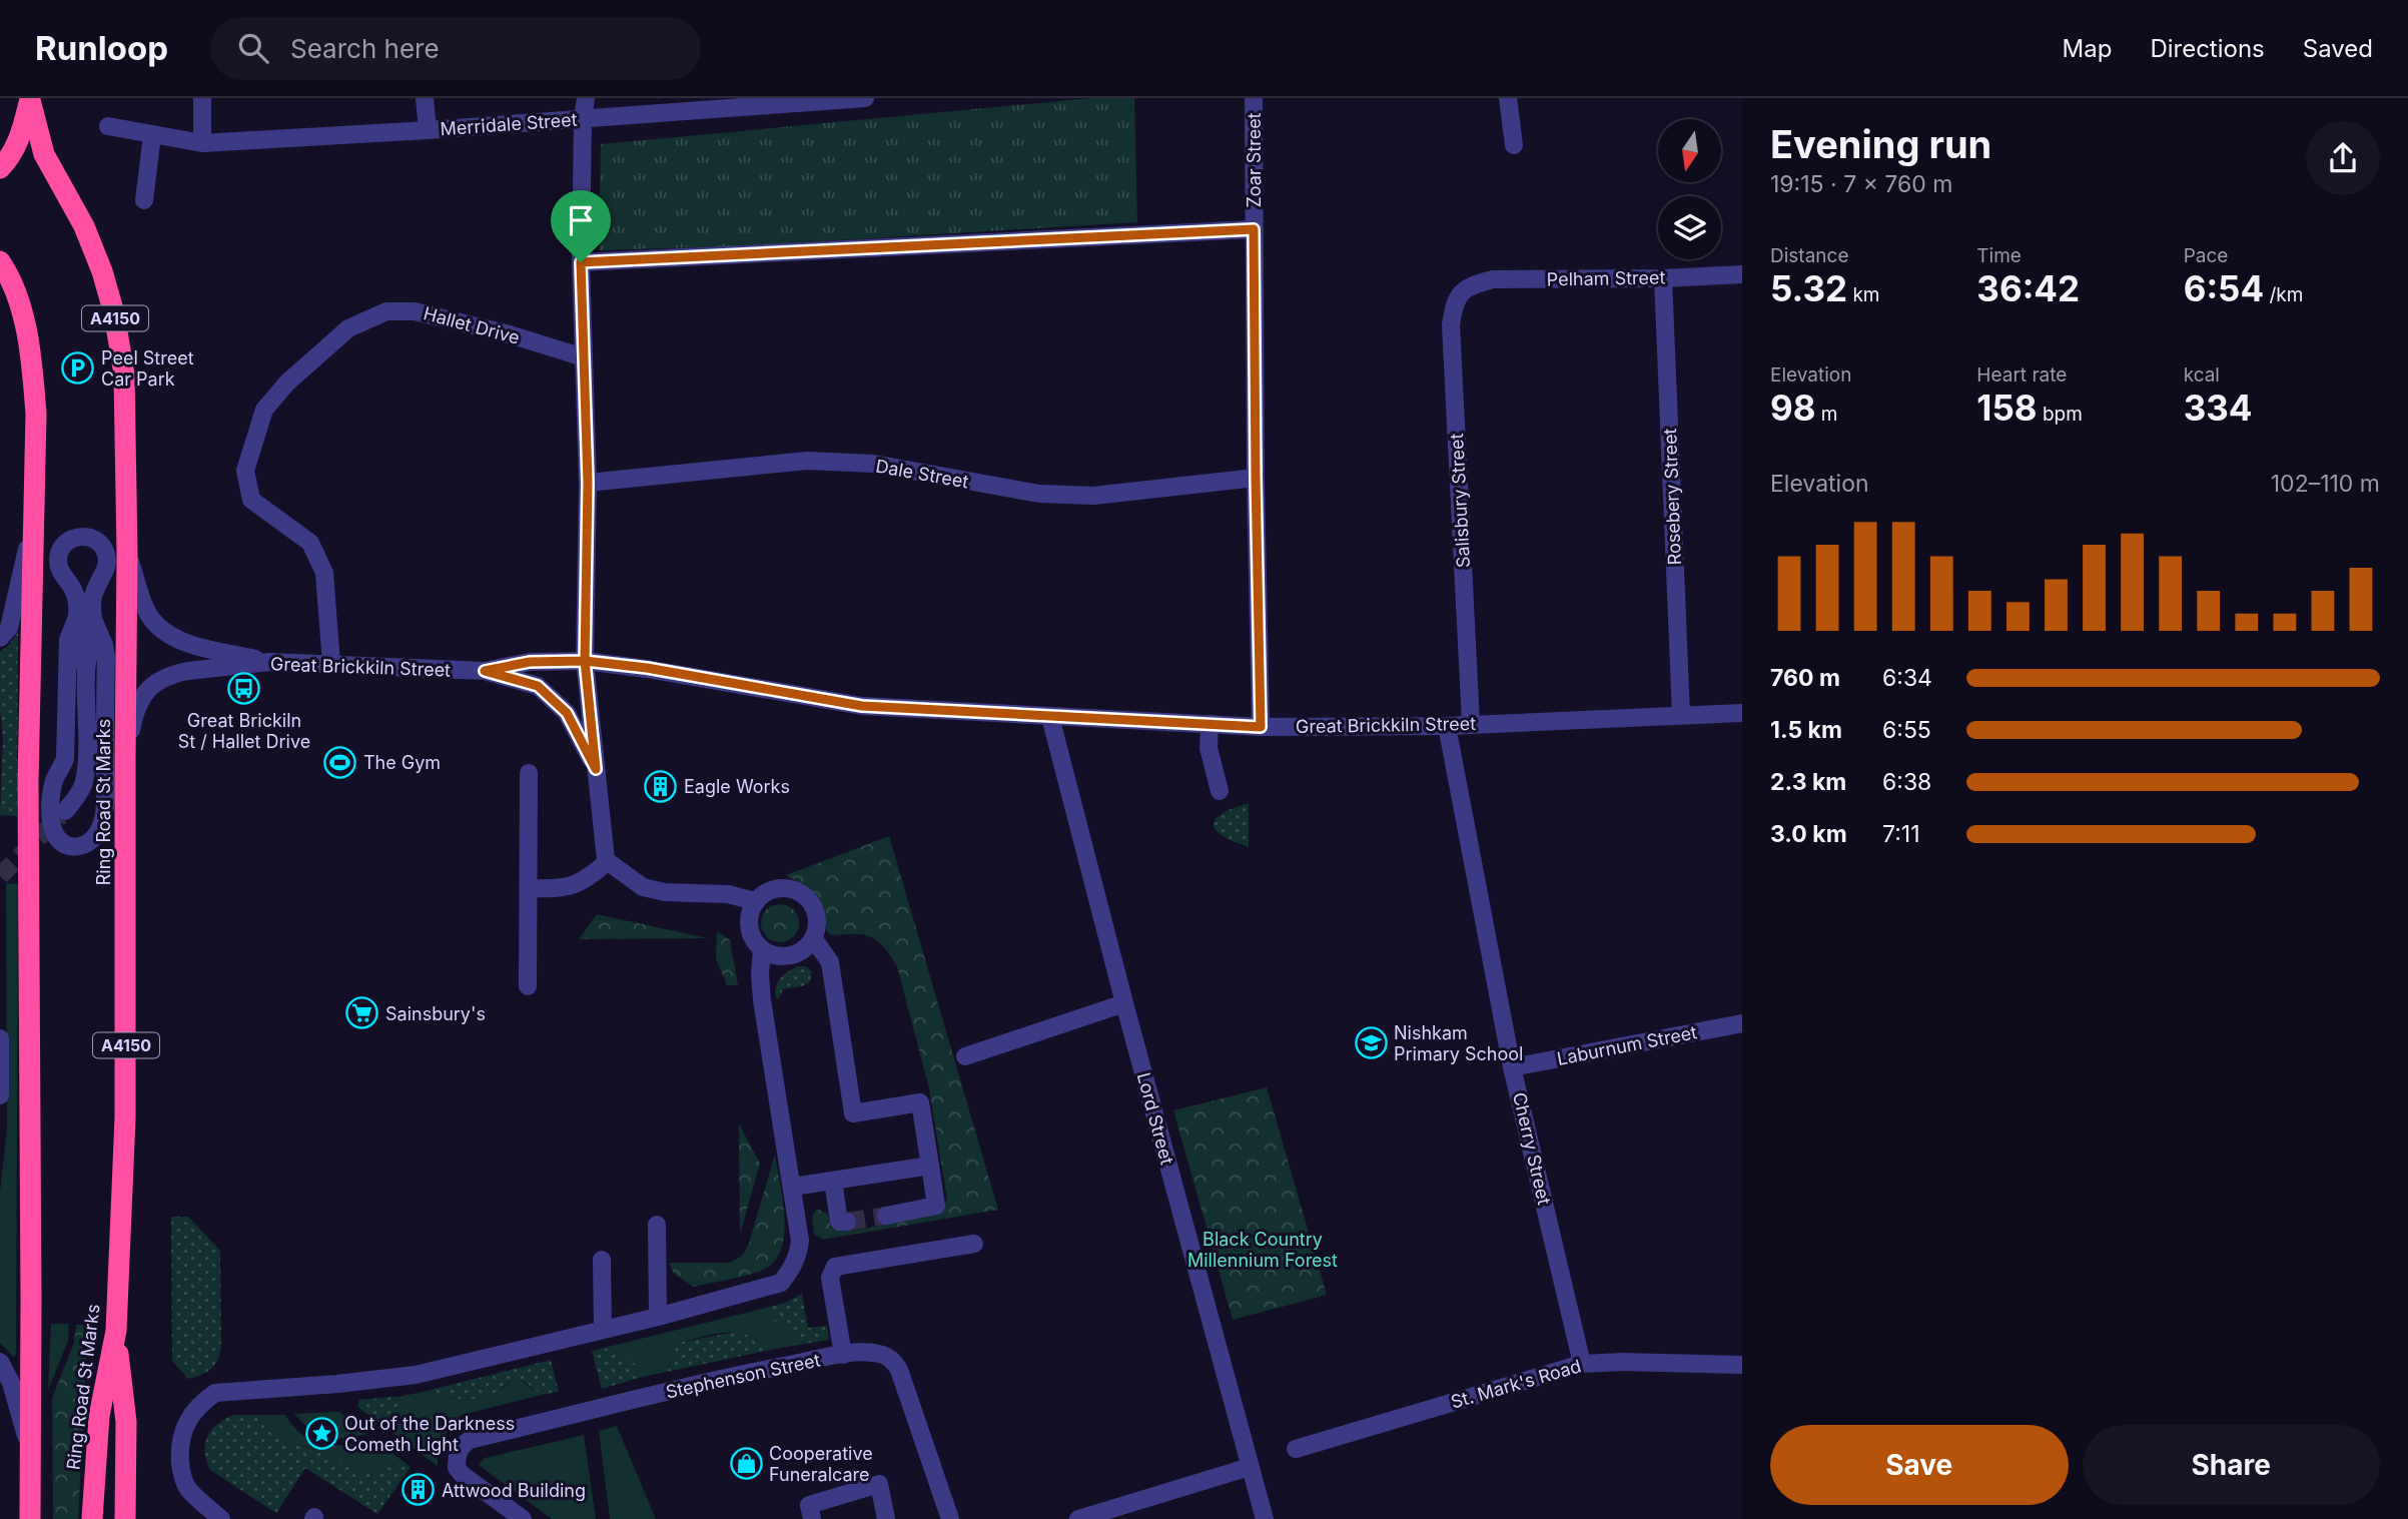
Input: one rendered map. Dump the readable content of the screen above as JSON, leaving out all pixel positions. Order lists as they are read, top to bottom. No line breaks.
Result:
{"streets":{"highway":["A4150","Ring Road St Marks"],"street":["Merridale Street","Zoar Street","Pelham Street","Hallet Drive","Dale Street","Rosebery Street","Salisbury Street","Great Brickkiln Street","Laburnum Street","Lord Street","Cherry Street","Stephenson Street","St. Mark's Road"]},"crossings":[["Zoar Street","Dale Street"],["Zoar Street","Great Brickkiln Street"],["Pelham Street","Rosebery Street"],["Pelham Street","Salisbury Street"],["A4150","Ring Road St Marks"],["Hallet Drive","Great Brickkiln Street"],["Rosebery Street","Great Brickkiln Street"],["Salisbury Street","Great Brickkiln Street"],["Great Brickkiln Street","Ring Road St Marks"],["Great Brickkiln Street","Lord Street"],["Great Brickkiln Street","Cherry Street"],["Laburnum Street","Cherry Street"],["Cherry Street","St. Mark's Road"]],"parks":["Black Country Millennium Forest"],"places":{"parking":["Peel Street Car Park"],"bus stop":["Great Brickiln St / Hallet Drive"],"sports":["The Gym"],"building":["Eagle Works","Attwood Building"],"supermarket":["Sainsbury's"],"school or university":["Nishkam Primary School"],"place":["Out of the Darkness Cometh Light"],"shop":["Cooperative Funeralcare"]},"north":"bottom","page":{"header":"Runloop","search":"Search here","nav":["Map","Directions","Saved"],"heading":["Evening run","19:15 · 7 × 760 m"],"stats":[["Distance","5.32 km"],["Time","36:42"],["Pace","6:54 /km"],["Elevation","98 m"],["Heart rate","158 bpm"],["kcal","334"]],"chart":["Elevation","102–110 m"],"list":[{"name":"760 m","note":"6:34"},{"name":"1.5 km","note":"6:55"},{"name":"2.3 km","note":"6:38"},{"name":"3.0 km","note":"7:11"}],"buttons":["Save","Share"]}}
